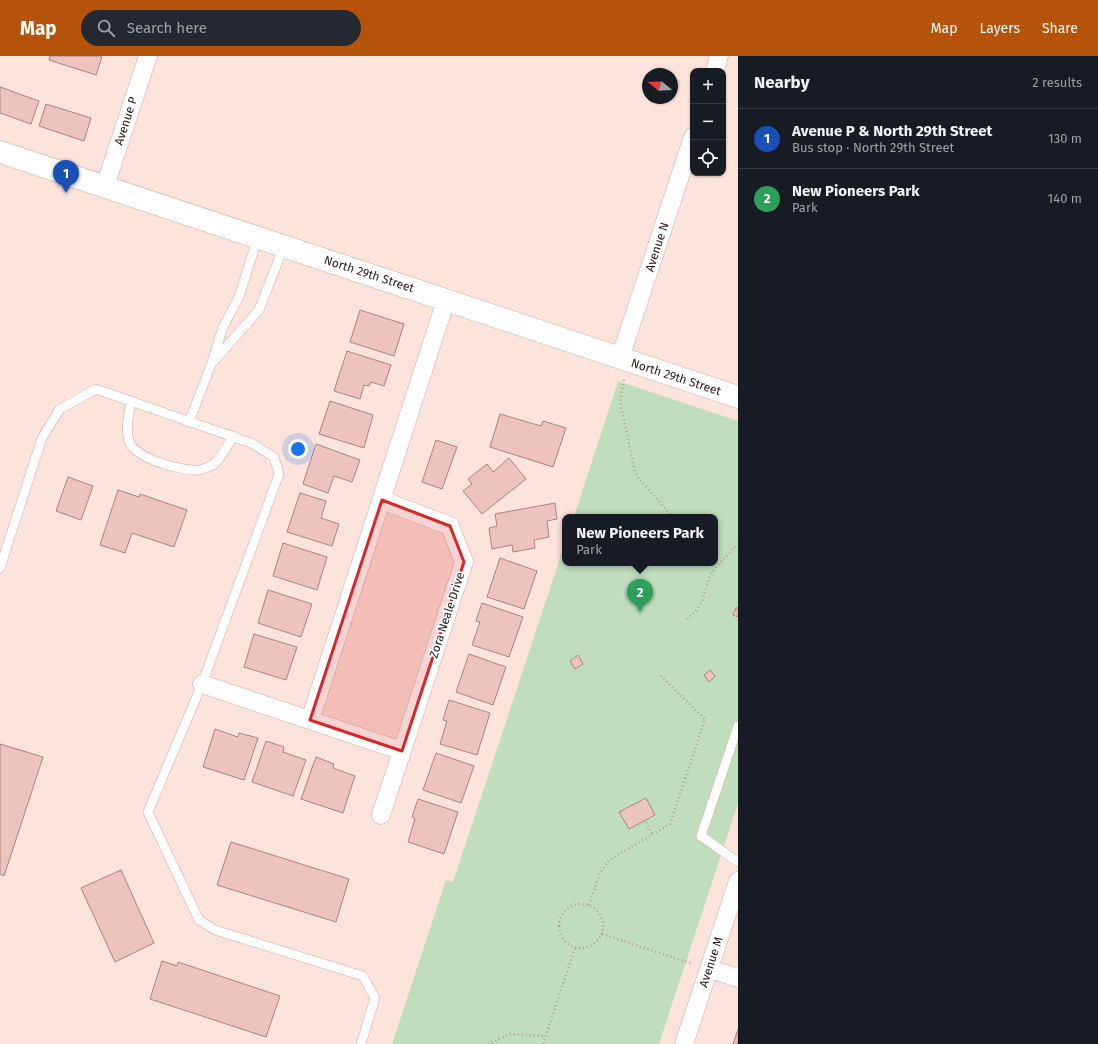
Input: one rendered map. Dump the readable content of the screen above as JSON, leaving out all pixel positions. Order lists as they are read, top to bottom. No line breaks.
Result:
{"streets":{"street":["Avenue P","Avenue N","North 29th Street","Zora Neale Drive","Avenue M"]},"crossings":[["Avenue P","North 29th Street"],["Avenue N","North 29th Street"]],"north":"left","page":{"header":"Map","search":"Search here","nav":["Map","Layers","Share"],"heading":["Nearby","2 results"],"map_buttons":["+","−"],"list":[{"mark":"1","name":"Avenue P & North 29th Street","note":"Bus stop · North 29th Street","value":"130 m"},{"mark":"2","name":"New Pioneers Park","note":"Park","value":"140 m"}],"pins":["1","2"],"popup":["New Pioneers Park","Park"]}}
